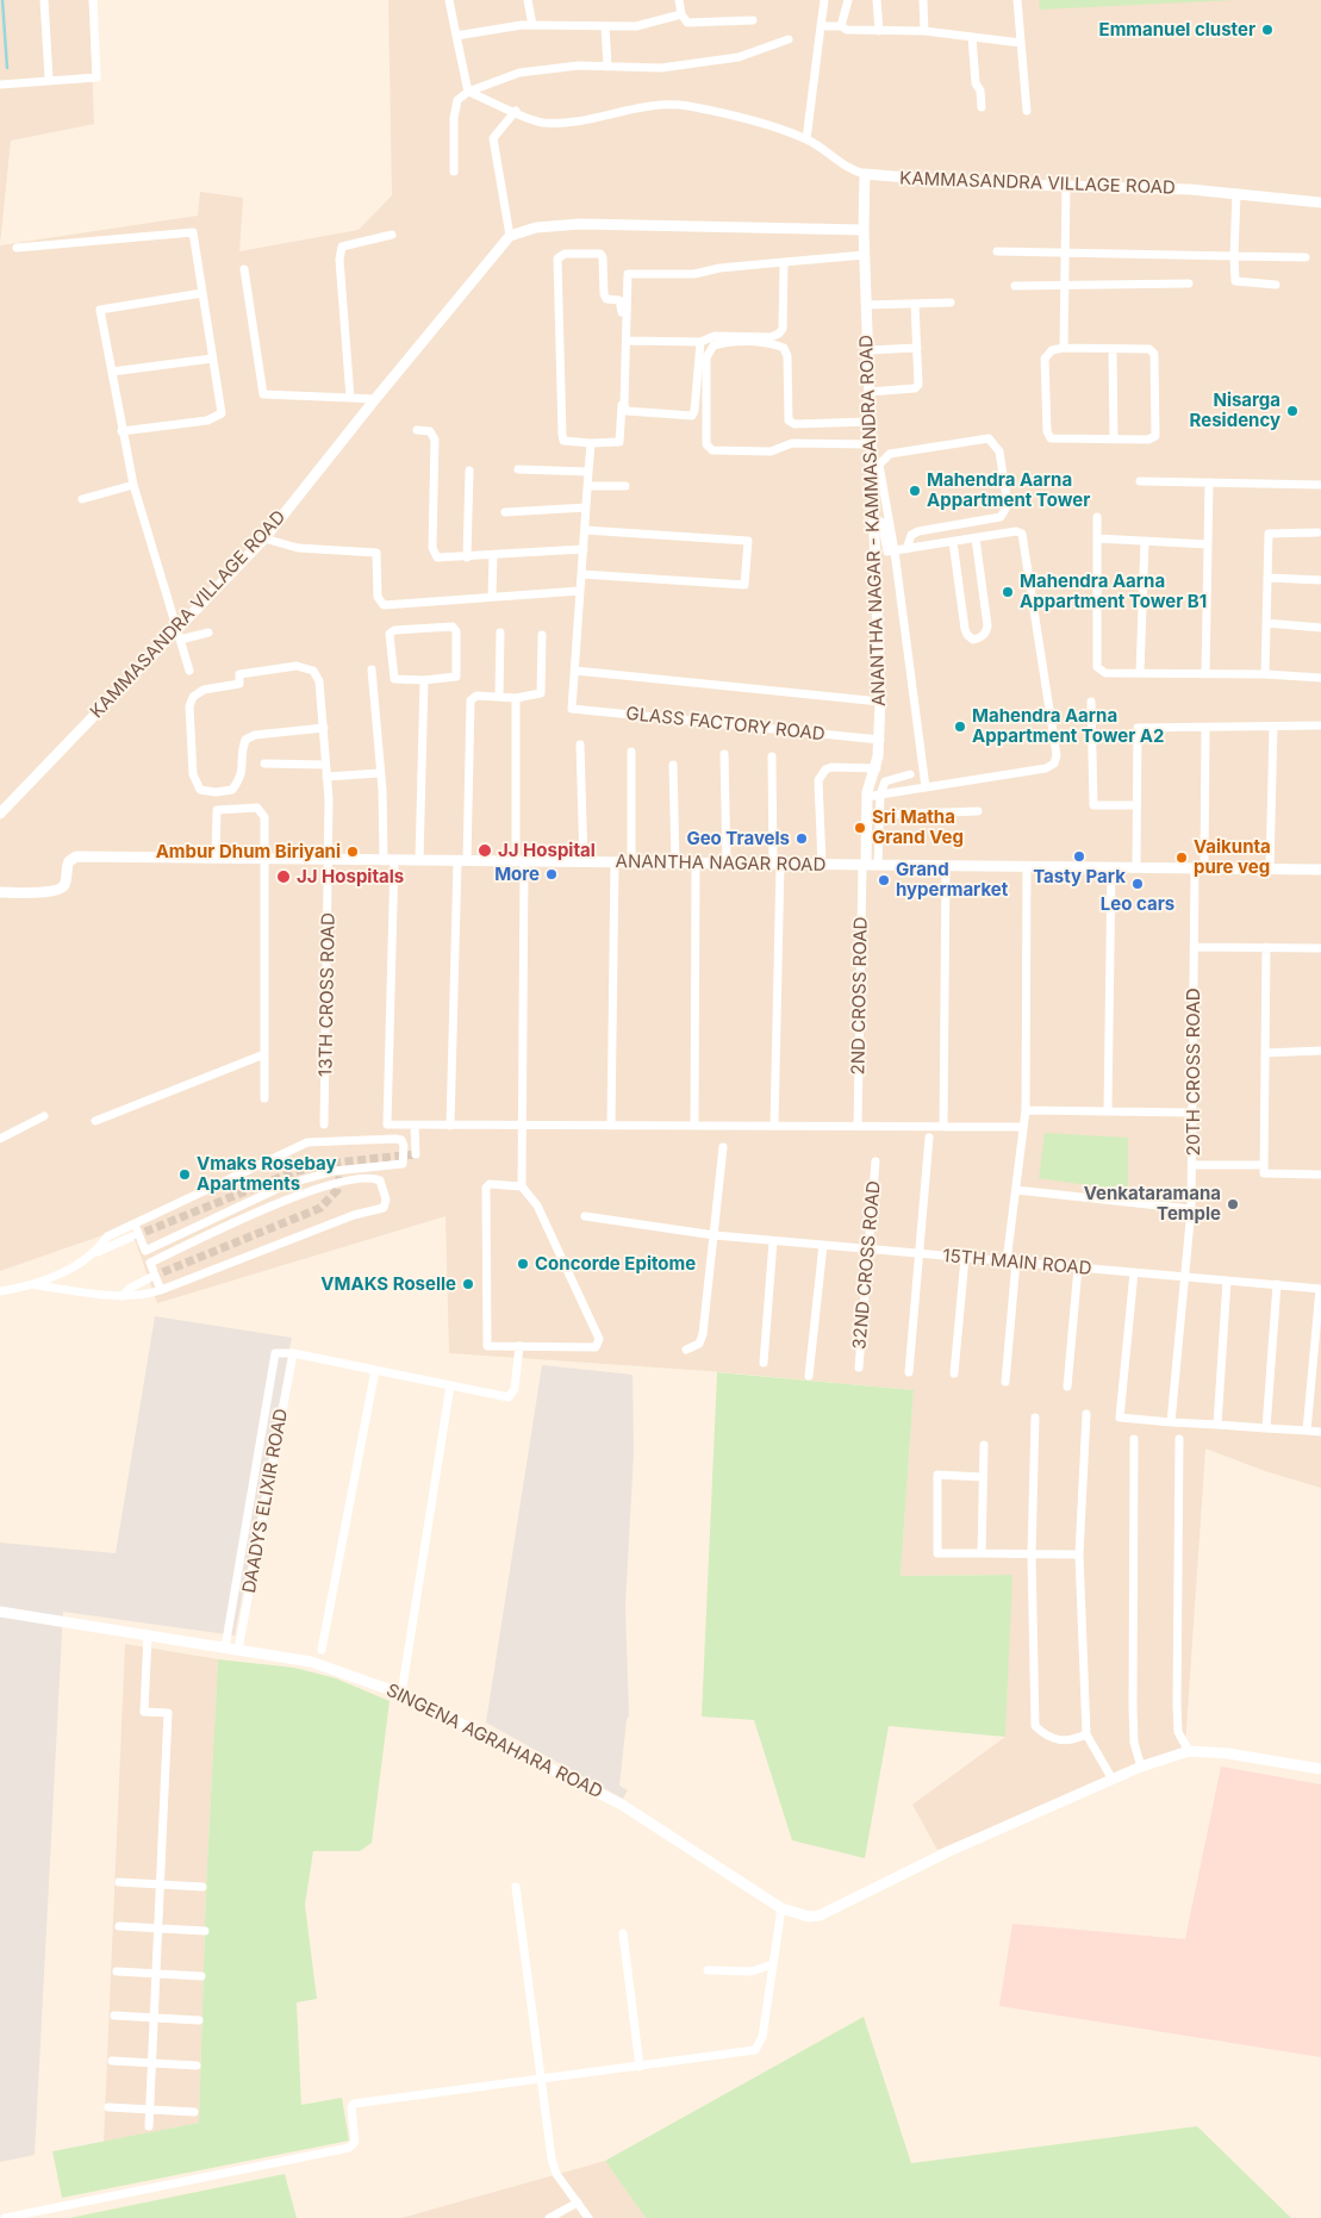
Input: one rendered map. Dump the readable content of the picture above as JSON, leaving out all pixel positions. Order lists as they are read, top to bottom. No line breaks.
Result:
{"streets":{"street":["KAMMASANDRA VILLAGE ROAD","ANANTHA NAGAR - KAMMASANDRA ROAD","GLASS FACTORY ROAD","ANANTHA NAGAR ROAD","13TH CROSS ROAD","2ND CROSS ROAD","20TH CROSS ROAD","15TH MAIN ROAD","32ND CROSS ROAD","DAADYS ELIXIR ROAD","SINGENA AGRAHARA ROAD"]},"crossings":[["KAMMASANDRA VILLAGE ROAD","ANANTHA NAGAR - KAMMASANDRA ROAD"],["ANANTHA NAGAR - KAMMASANDRA ROAD","GLASS FACTORY ROAD"],["ANANTHA NAGAR - KAMMASANDRA ROAD","ANANTHA NAGAR ROAD"],["ANANTHA NAGAR - KAMMASANDRA ROAD","2ND CROSS ROAD"],["ANANTHA NAGAR ROAD","13TH CROSS ROAD"],["ANANTHA NAGAR ROAD","2ND CROSS ROAD"],["ANANTHA NAGAR ROAD","20TH CROSS ROAD"],["20TH CROSS ROAD","15TH MAIN ROAD"],["15TH MAIN ROAD","32ND CROSS ROAD"],["DAADYS ELIXIR ROAD","SINGENA AGRAHARA ROAD"]],"places":["Emmanuel cluster","Nisarga Residency","Mahendra Aarna Appartment Tower","Mahendra Aarna Appartment Tower B1","Mahendra Aarna Appartment Tower A2","Sri Matha Grand Veg","Geo Travels","JJ Hospital","Ambur Dhum Biriyani","Tasty Park","Vaikunta pure veg","More","JJ Hospitals","Grand hypermarket","Leo cars","Vmaks Rosebay Apartments","Venkataramana Temple","Concorde Epitome","VMAKS Roselle"]}
